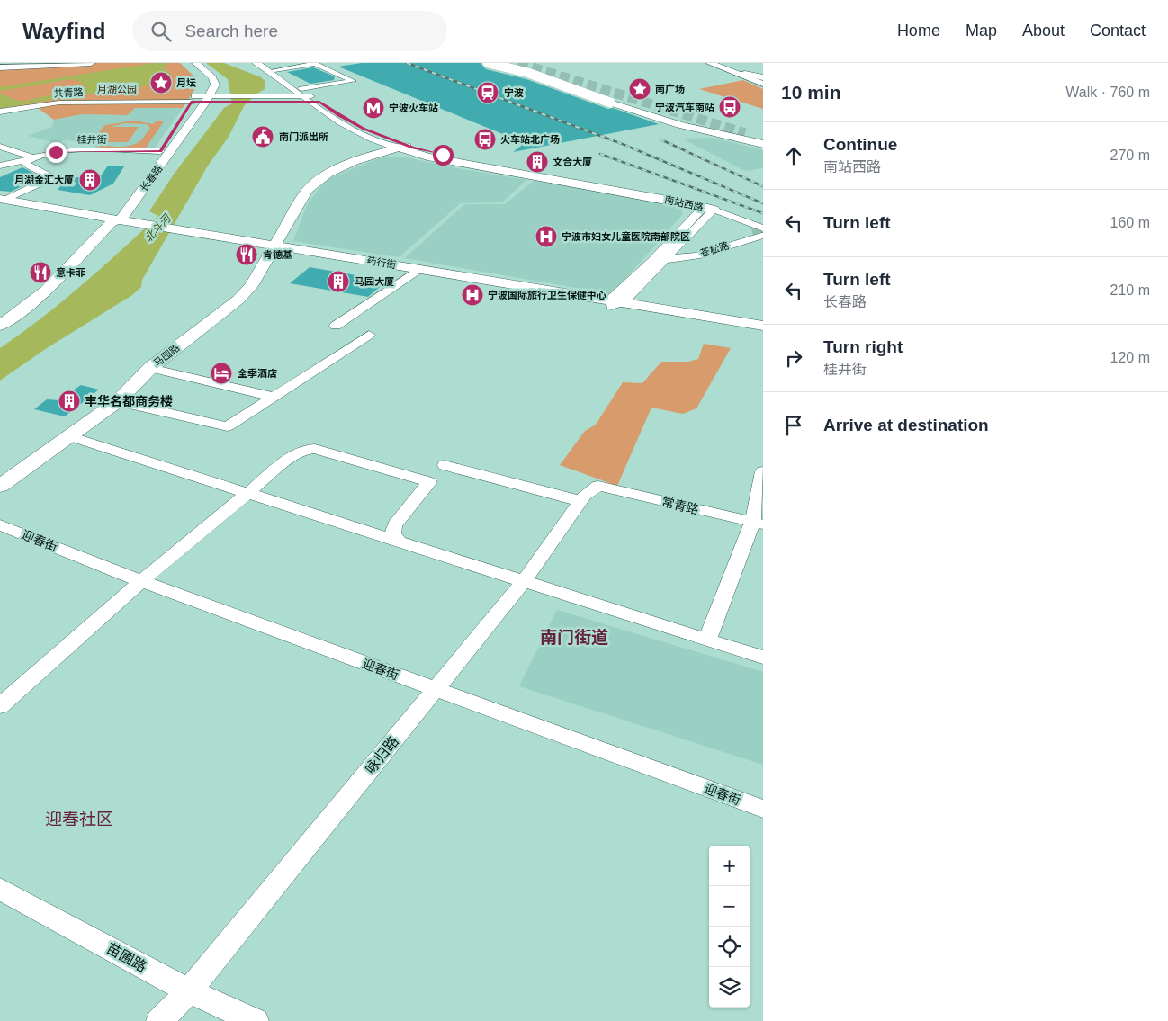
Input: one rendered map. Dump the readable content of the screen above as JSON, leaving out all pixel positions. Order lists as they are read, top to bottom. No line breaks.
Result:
{"streets":{"main road":["长春路","南站西路","药行街","马园路"],"street":["共青路","桂井街","苍松路","常青路","迎春街","咏归路","苗圃路"]},"crossings":[["共青路","长春路"],["桂井街","长春路"],["桂井街","药行街"],["长春路","药行街"],["南站西路","苍松路"],["南站西路","马园路"],["药行街","马园路"],["常青路","咏归路"],["迎春街","咏归路"],["咏归路","苗圃路"]],"districts":["南门街道","迎春社区"],"water":["北斗河"],"parks":["月湖公园"],"places":{"place":["月坛","南广场"],"station":["宁波"],"bus stop":["宁波汽车南站","火车站北广场"],"metro station":["宁波火车站"],"public building":["南门派出所"],"building":["文合大厦","月湖金汇大厦","马园大厦","丰华名都商务楼"],"hospital":["宁波市妇女儿童医院南部院区","宁波国际旅行卫生保健中心"],"restaurant":["肯德基","意卡菲"],"hotel":["全季酒店"]},"page":{"header":"Wayfind","search":"Search here","nav":["Home","Map","About","Contact"],"heading":["10 min","Walk · 760 m"],"list":[["Continue","南站西路","270 m"],["Turn left","160 m"],["Turn left","长春路","210 m"],["Turn right","桂井街","120 m"],"Arrive at destination"],"map_buttons":["+","−"]}}
